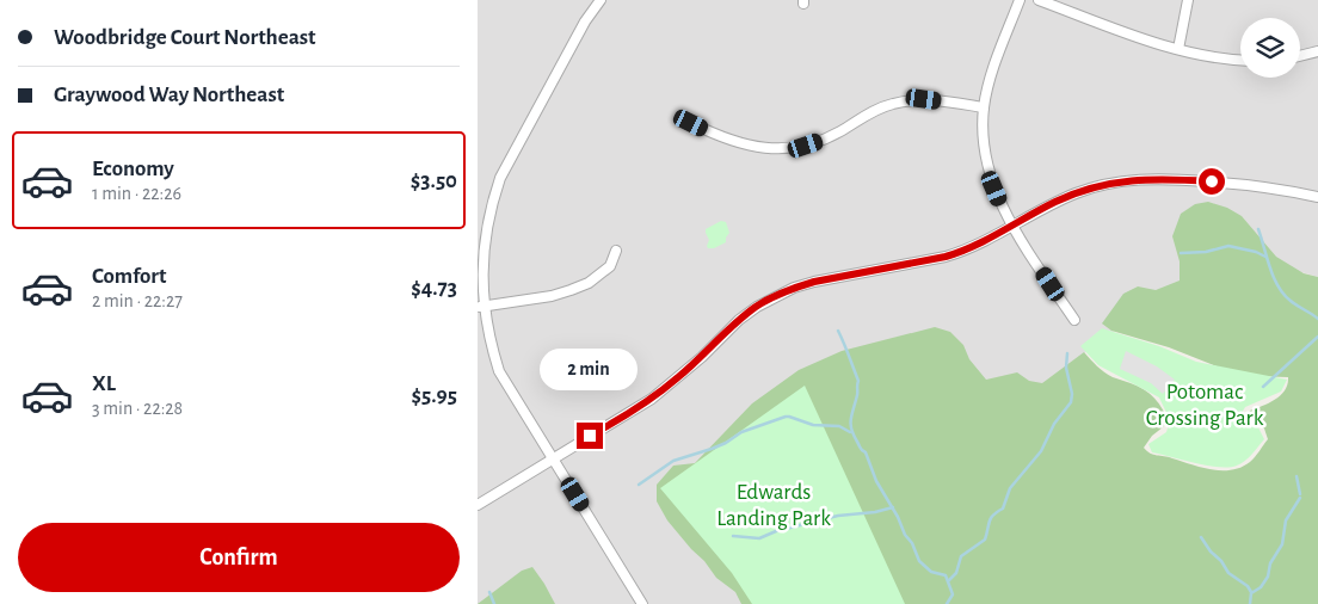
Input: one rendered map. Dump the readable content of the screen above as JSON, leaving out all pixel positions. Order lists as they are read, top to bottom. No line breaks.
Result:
{"parks":["Potomac Crossing Park","Edwards Landing Park"],"page":{"banner":["Woodbridge Court Northeast","Graywood Way Northeast"],"list":[{"name":"Economy","note":"1 min · 22:26","value":"$3.50"},{"name":"Comfort","note":"2 min · 22:27","value":"$4.73"},{"name":"XL","note":"3 min · 22:28","value":"$5.95"}],"bubble":"2 min","buttons":"Confirm"}}
